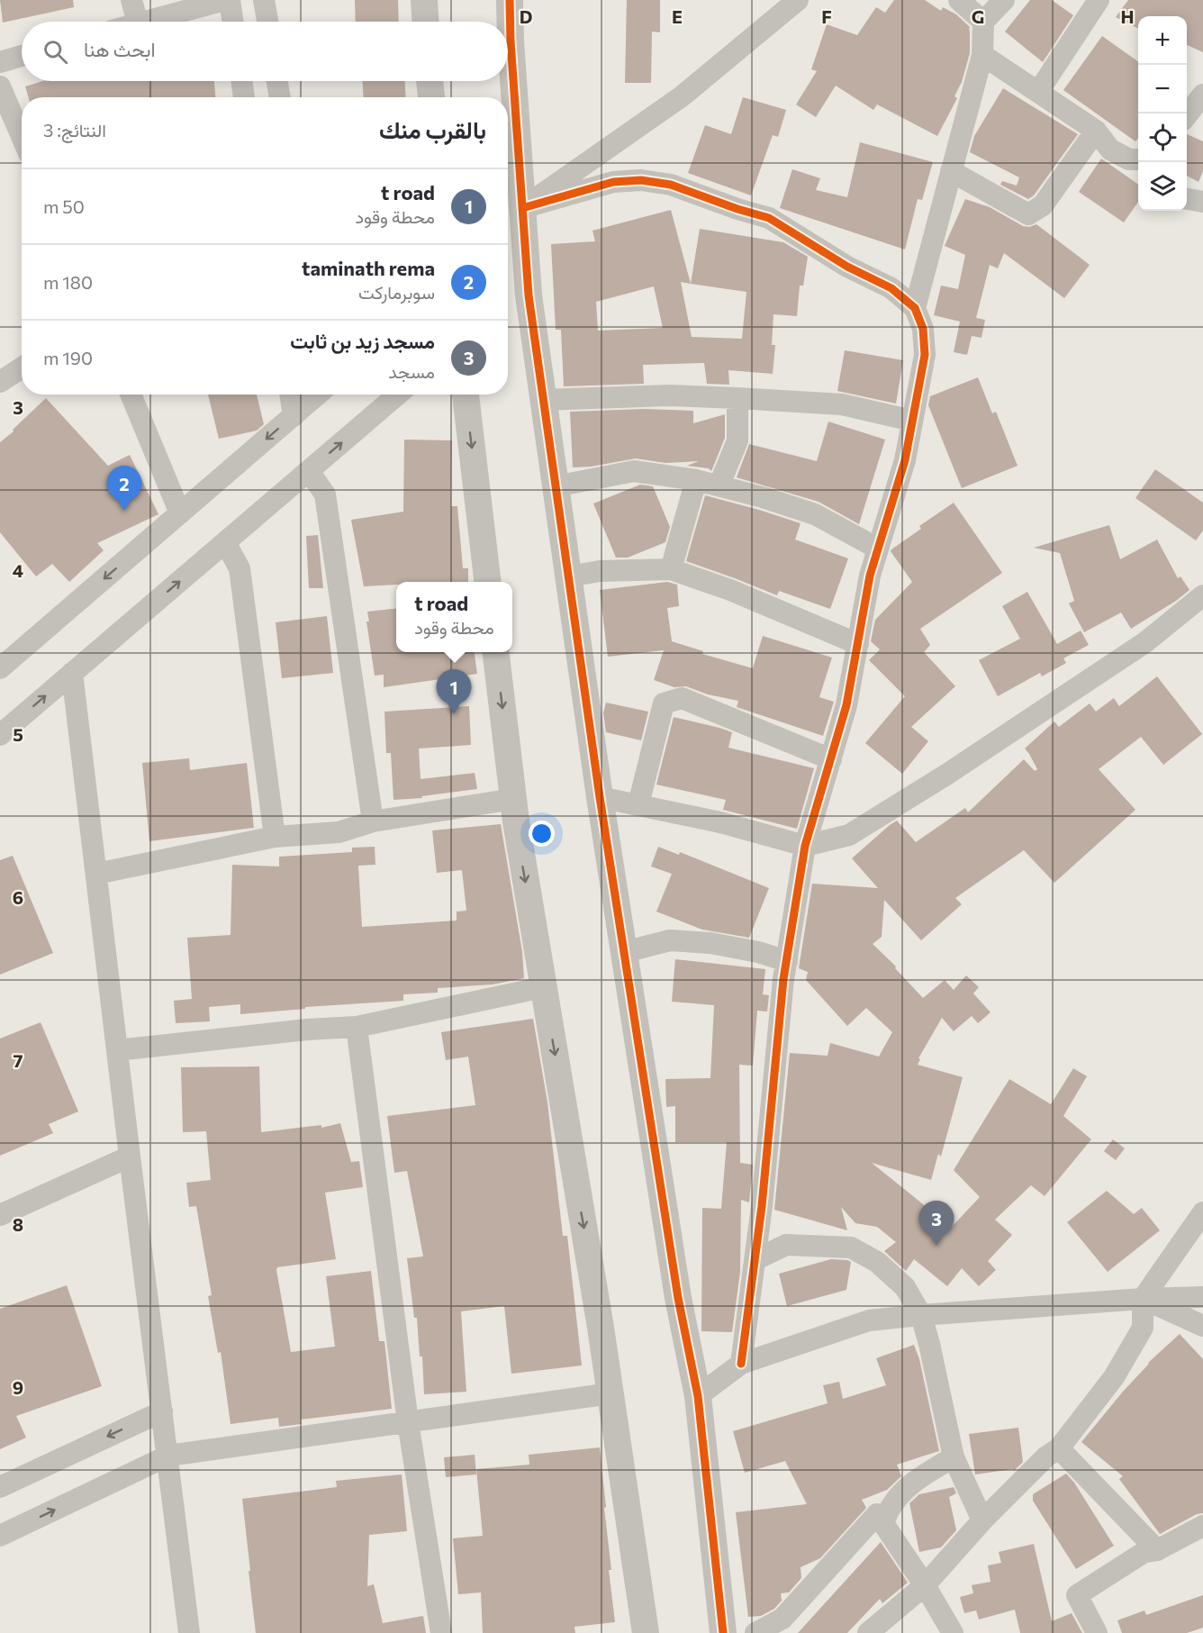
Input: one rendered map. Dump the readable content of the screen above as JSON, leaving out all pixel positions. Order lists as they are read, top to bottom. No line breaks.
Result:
{"page":{"map_buttons":["+","−"],"search":"ابحث هنا","heading":["بالقرب منك","النتائج: 3"],"list":[{"mark":"1","name":"t road","note":"محطة وقود","value":"50 m"},{"mark":"2","name":"taminath rema","note":"سوبرماركت","value":"180 m"},{"mark":"3","name":"مسجد زيد بن ثابت","note":"مسجد","value":"190 m"}],"pins":["2","1","3"],"popup":["t road","محطة وقود"]},"grid":{"columns":["D","E","F","G","H"],"rows":["3","4","5","6","7","8","9"]}}
